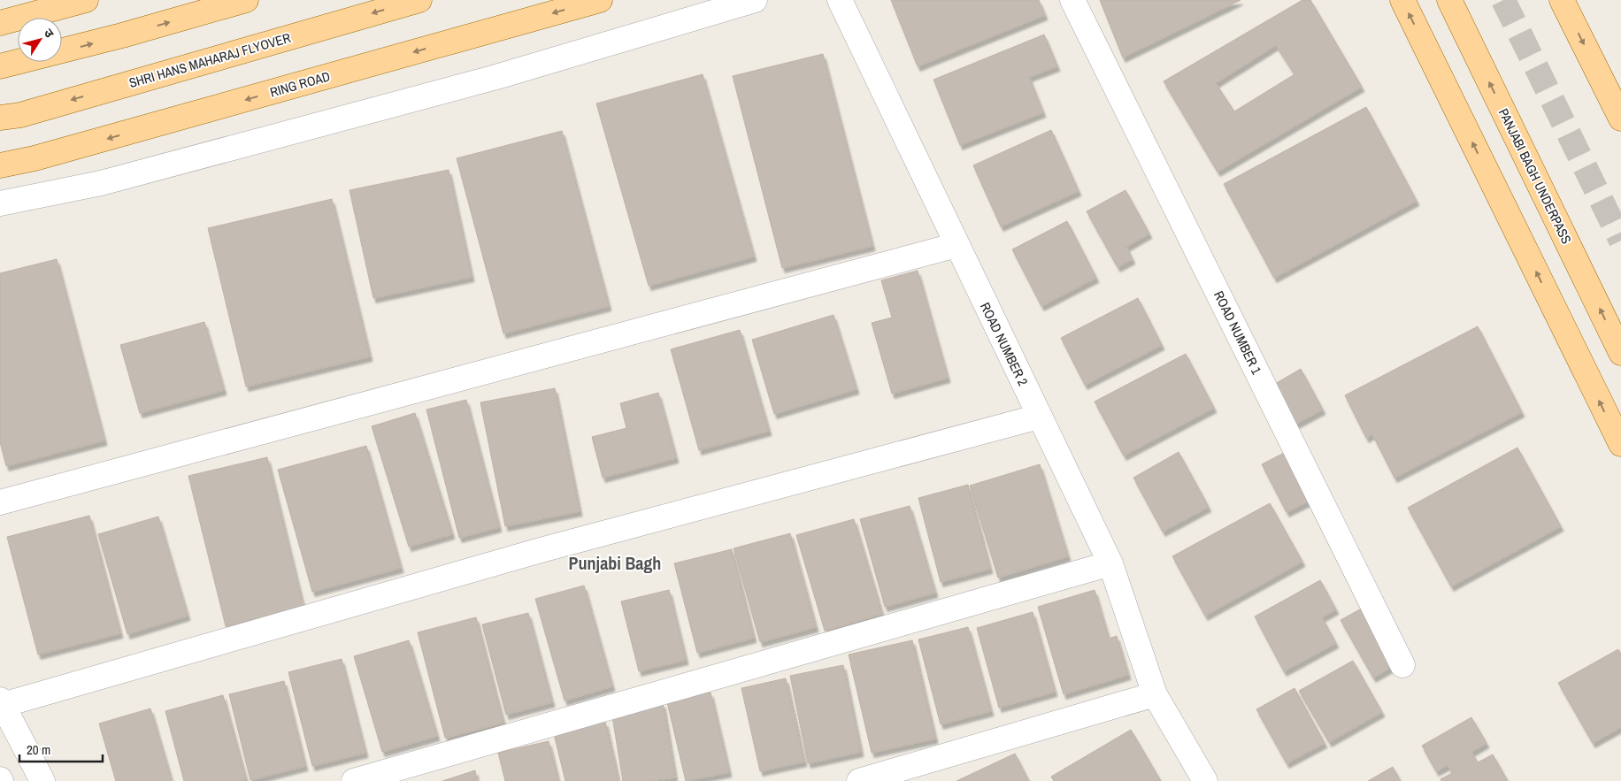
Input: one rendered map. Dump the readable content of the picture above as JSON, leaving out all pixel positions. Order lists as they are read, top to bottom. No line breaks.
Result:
{"streets":{"main road":["SHRI HANS MAHARAJ FLYOVER","RING ROAD","PANJABI BAGH UNDERPASS"],"street":["ROAD NUMBER 1","ROAD NUMBER 2"]},"districts":["Punjabi Bagh"],"scale_bar":"20 m","north":"top right"}
